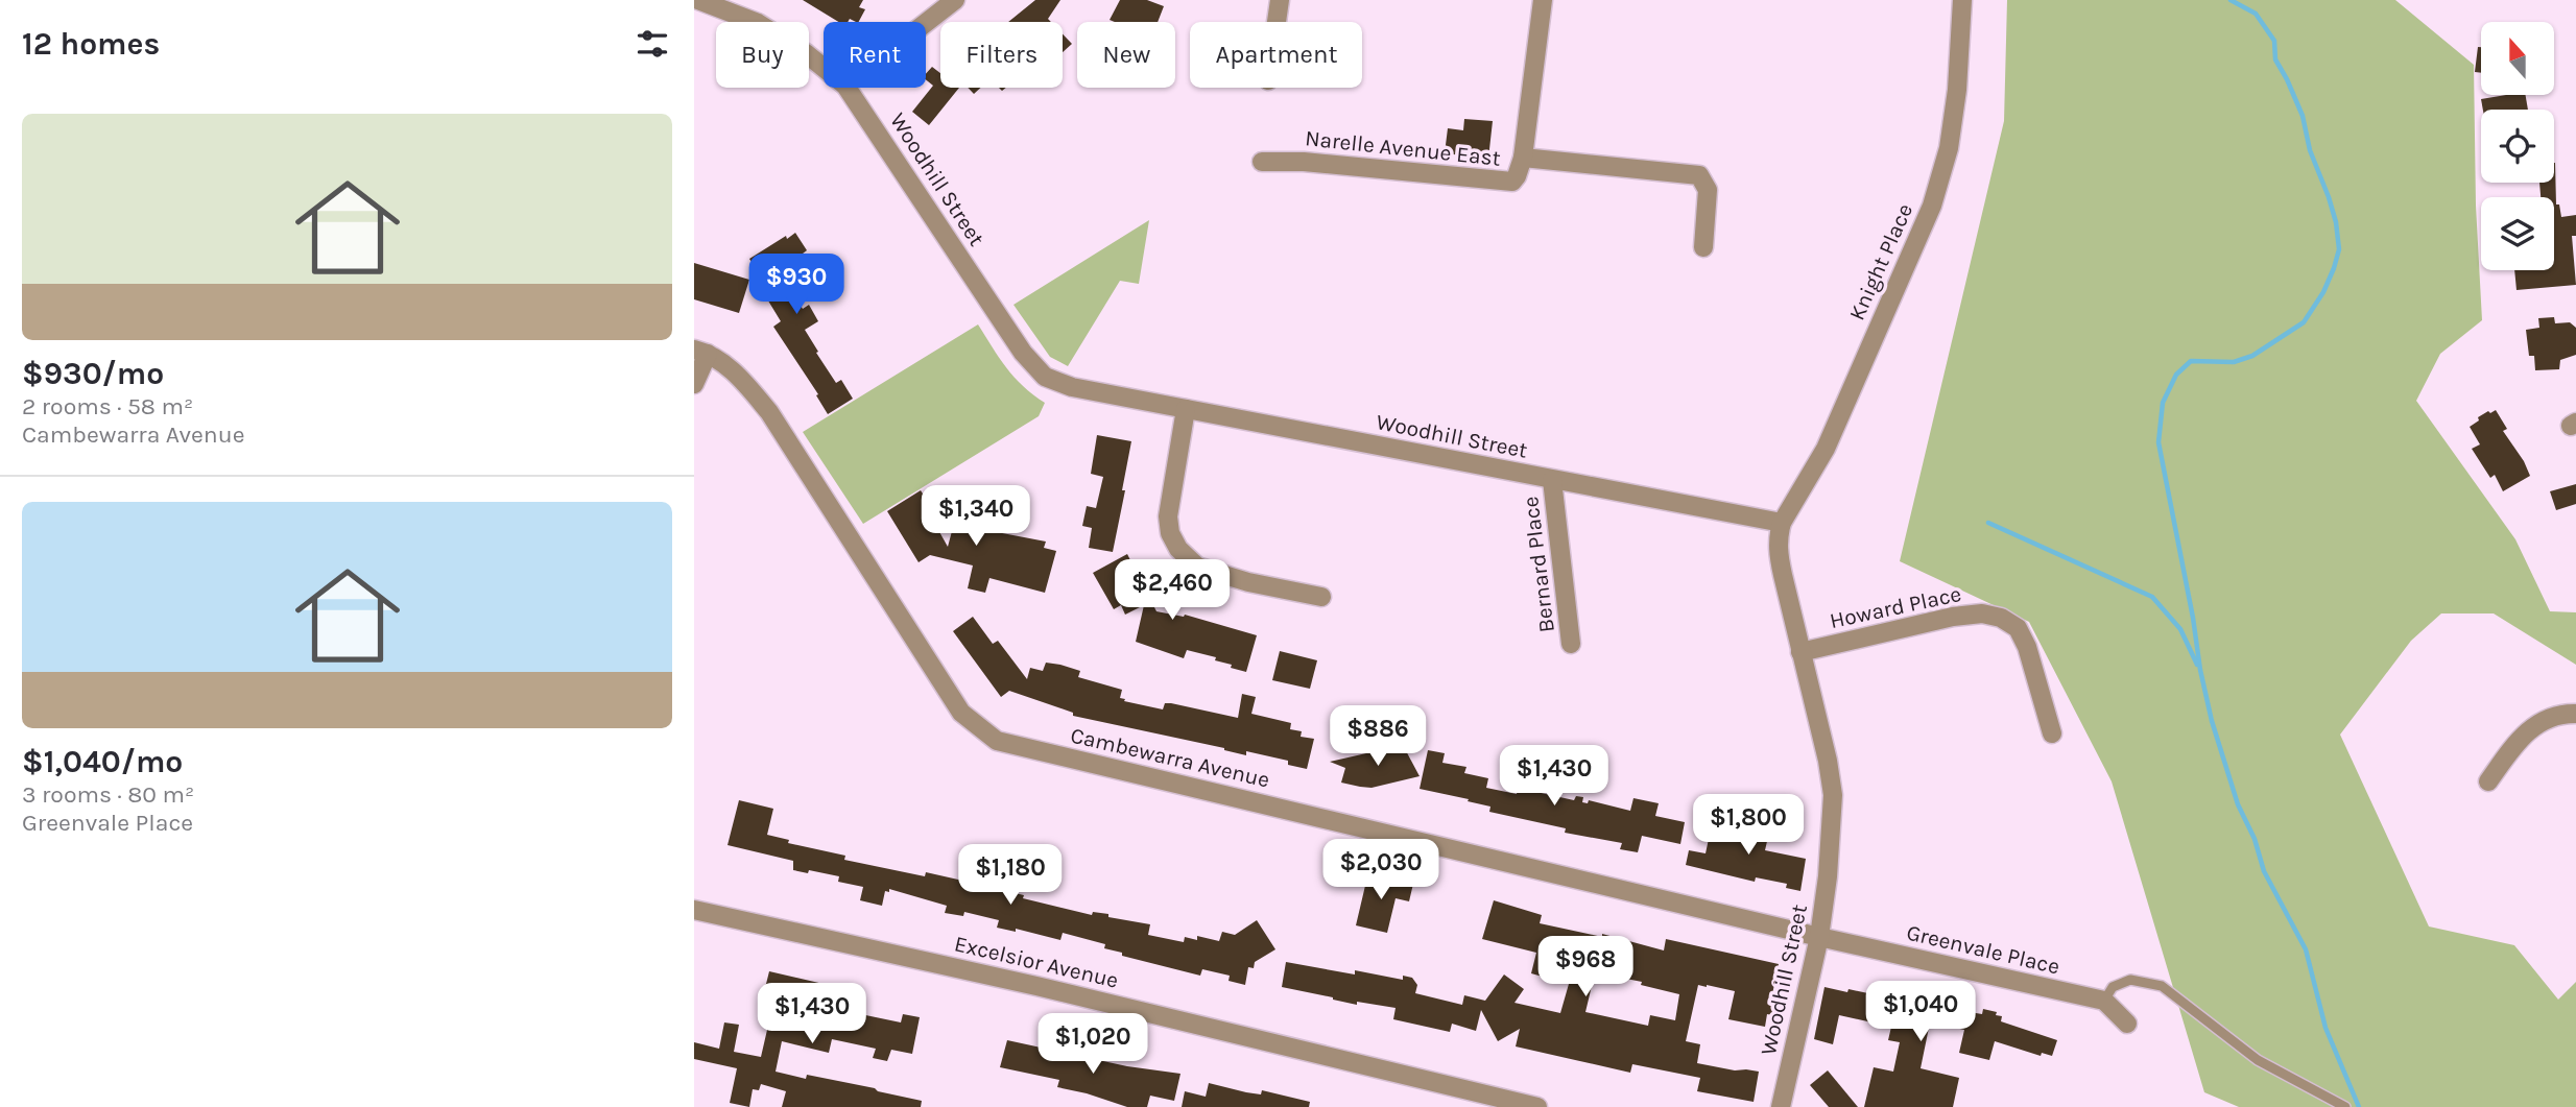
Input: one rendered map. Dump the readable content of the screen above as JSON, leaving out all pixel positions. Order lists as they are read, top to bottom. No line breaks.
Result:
{"streets":{"street":["Narelle Avenue East","Woodhill Street","Knight Place","Bernard Place","Howard Place","Cambewarra Avenue","Greenvale Place","Excelsior Avenue"]},"crossings":[["Woodhill Street","Knight Place"],["Woodhill Street","Bernard Place"],["Woodhill Street","Howard Place"],["Woodhill Street","Cambewarra Avenue"],["Woodhill Street","Greenvale Place"],["Cambewarra Avenue","Greenvale Place"]],"north":"top","page":{"heading":"12 homes","chip":["Buy","Rent","Filters","New","Apartment"],"list":[{"name":"$930/mo","note":"2 rooms · 58 m² · Cambewarra Avenue"},{"name":"$1,040/mo","note":"3 rooms · 80 m² · Greenvale Place"}],"price":["$930","$1,340","$2,460","$886","$1,430","$1,800","$2,030","$1,180","$968","$1,040","$1,430","$1,020"]}}
